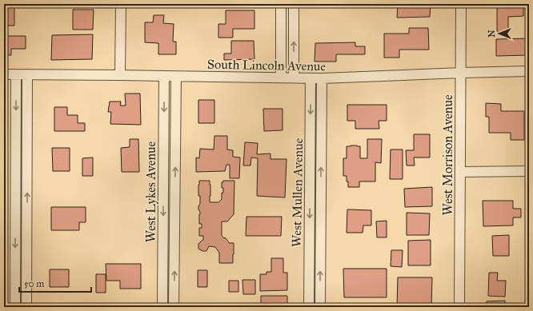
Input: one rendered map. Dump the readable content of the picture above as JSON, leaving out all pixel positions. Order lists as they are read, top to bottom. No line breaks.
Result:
{"streets":{"street":["South Lincoln Avenue","West Morrison Avenue","West Lykes Avenue","West Mullen Avenue"]},"crossings":[["South Lincoln Avenue","West Morrison Avenue"],["South Lincoln Avenue","West Lykes Avenue"],["South Lincoln Avenue","West Mullen Avenue"]],"scale_bar":"50 m","north":"left"}
